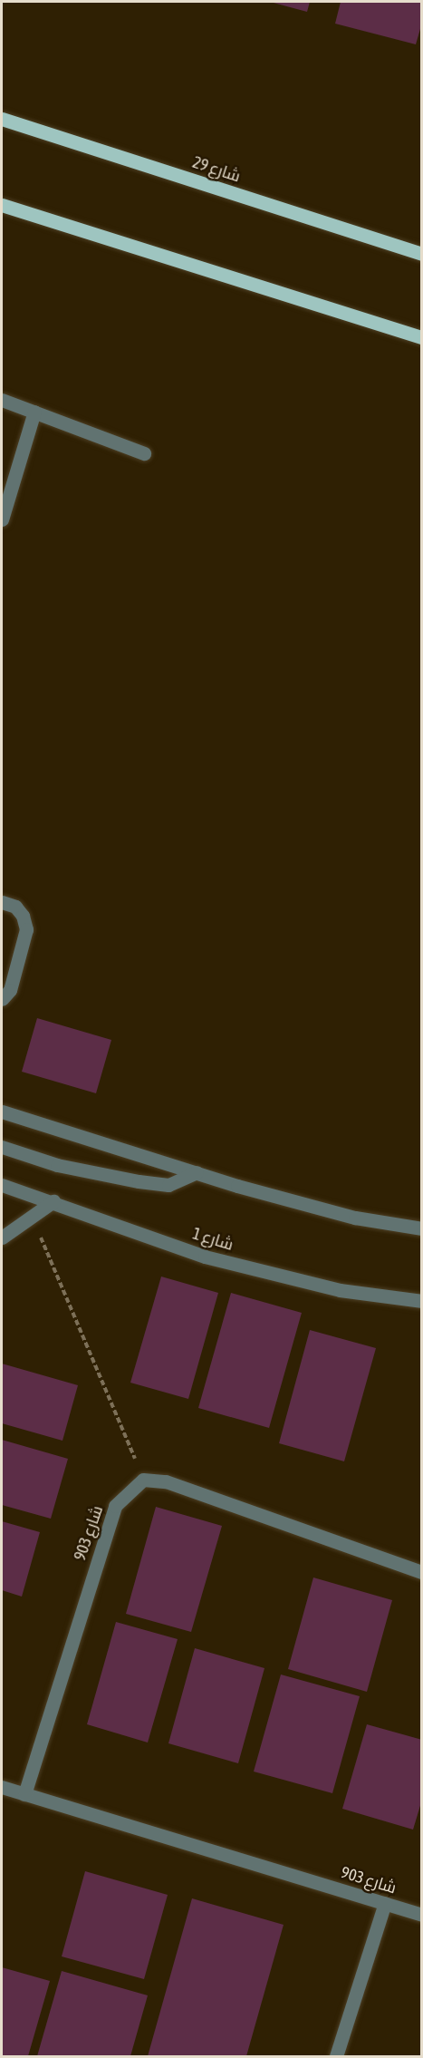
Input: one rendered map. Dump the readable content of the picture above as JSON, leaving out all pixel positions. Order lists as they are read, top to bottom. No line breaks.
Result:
{"streets":{"main road":["شارع 29"],"street":["شارع 1","شارع 903"]}}
